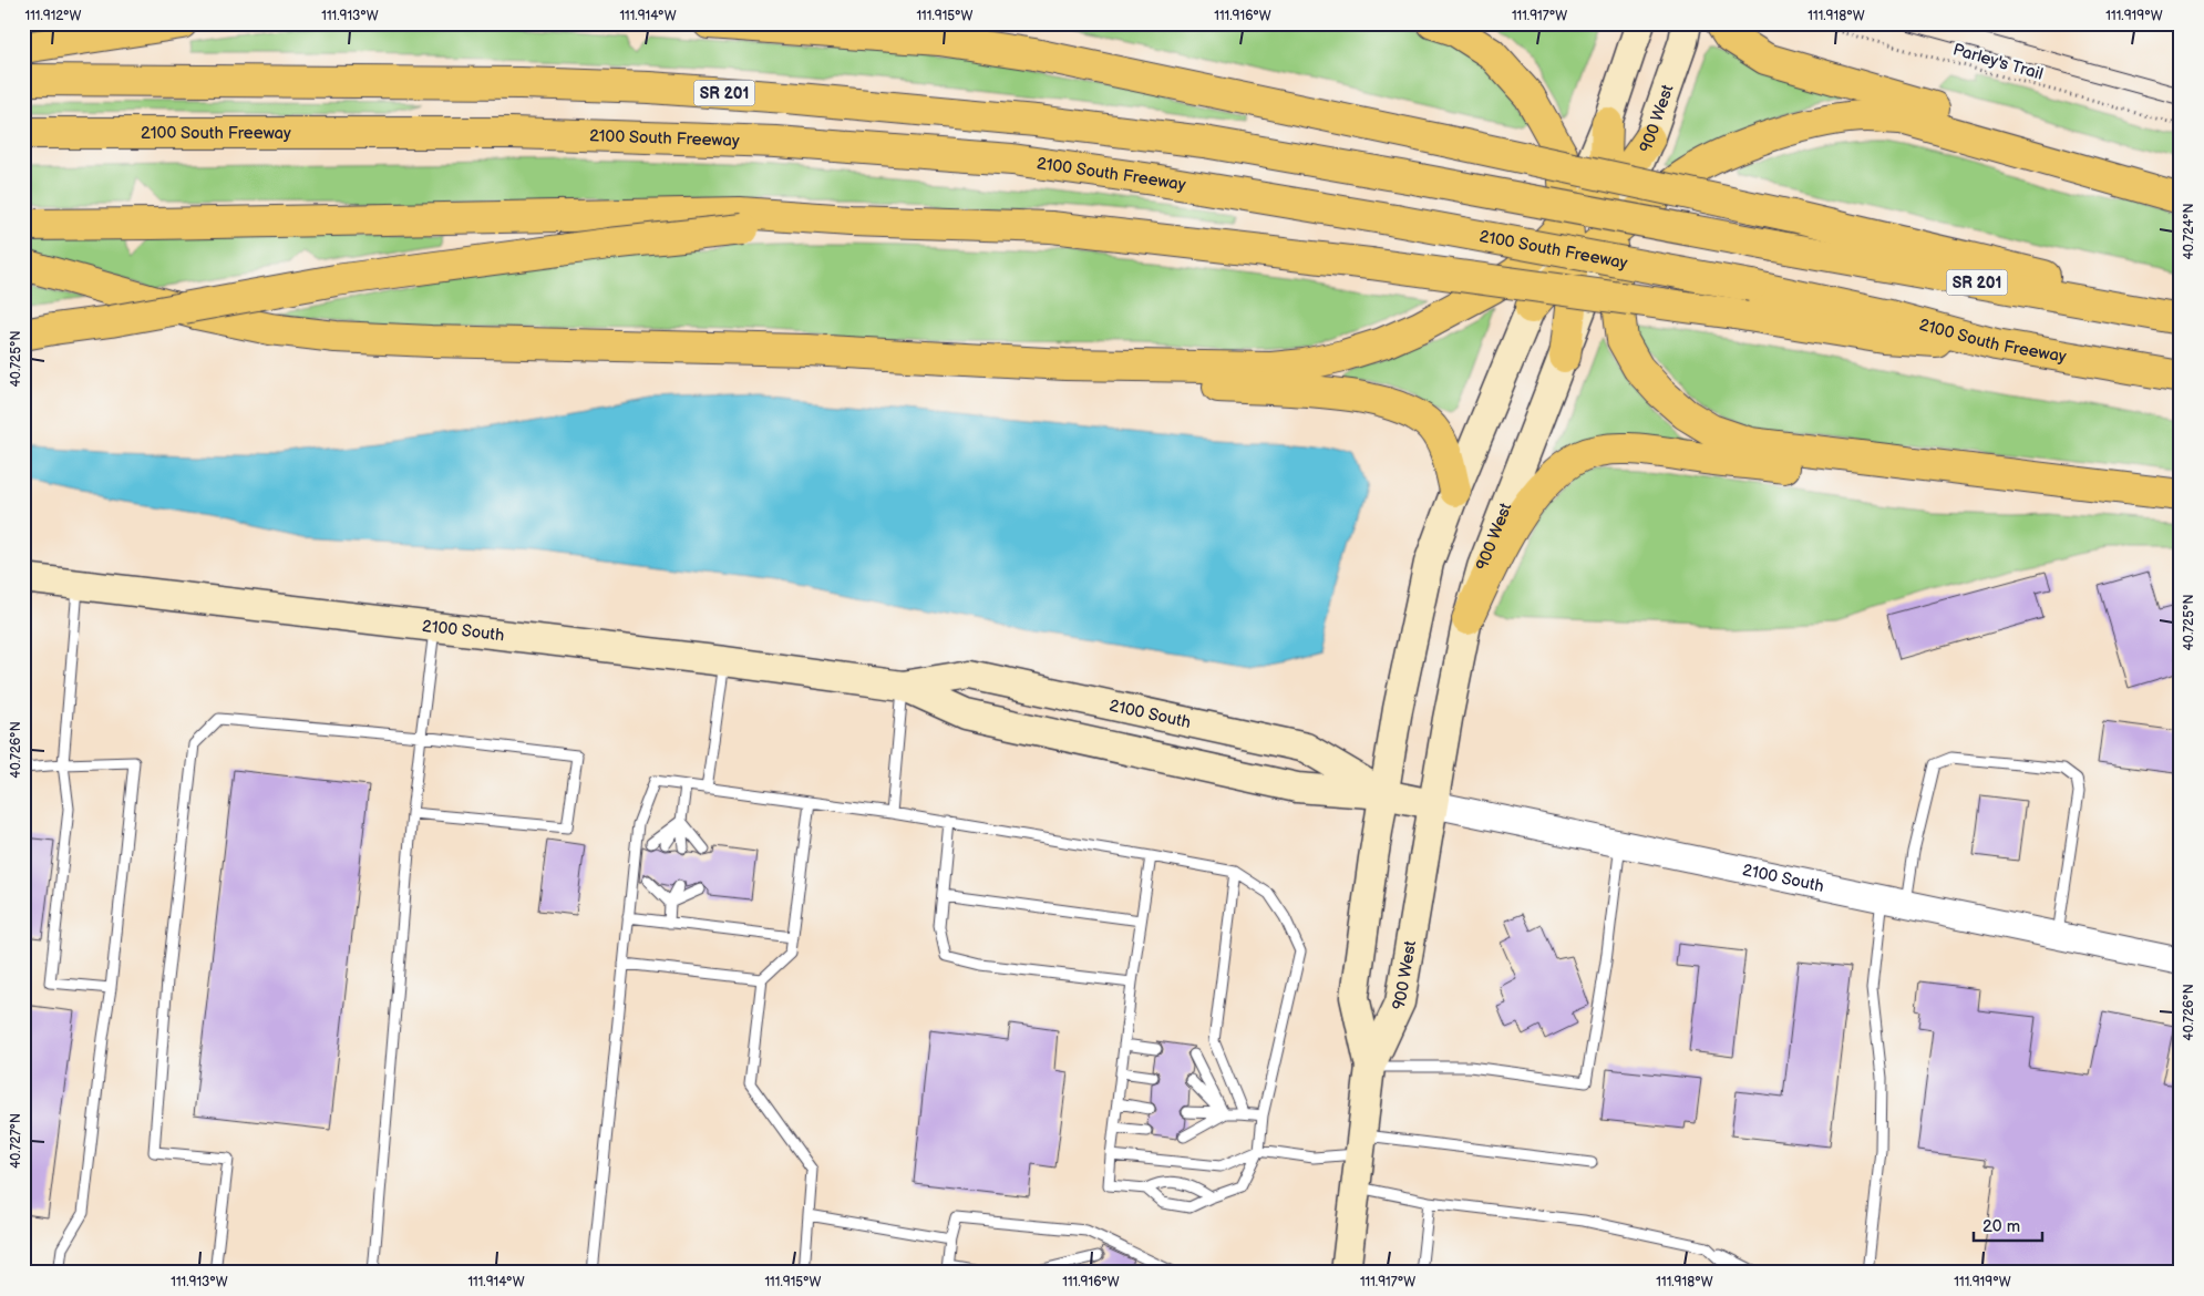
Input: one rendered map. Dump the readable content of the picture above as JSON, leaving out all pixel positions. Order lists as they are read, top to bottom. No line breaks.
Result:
{"streets":{"highway":["SR 201","2100 South Freeway"],"main road":["900 West","2100 South"],"path":["Parley's Trail"]},"crossings":[["900 West","2100 South"]],"scale_bar":"20 m","coordinates":["111.912°W","111.913°W","111.914°W","111.915°W","111.916°W","111.917°W","111.918°W","111.919°W","40.724°N","40.725°N","40.726°N","40.727°N"]}
